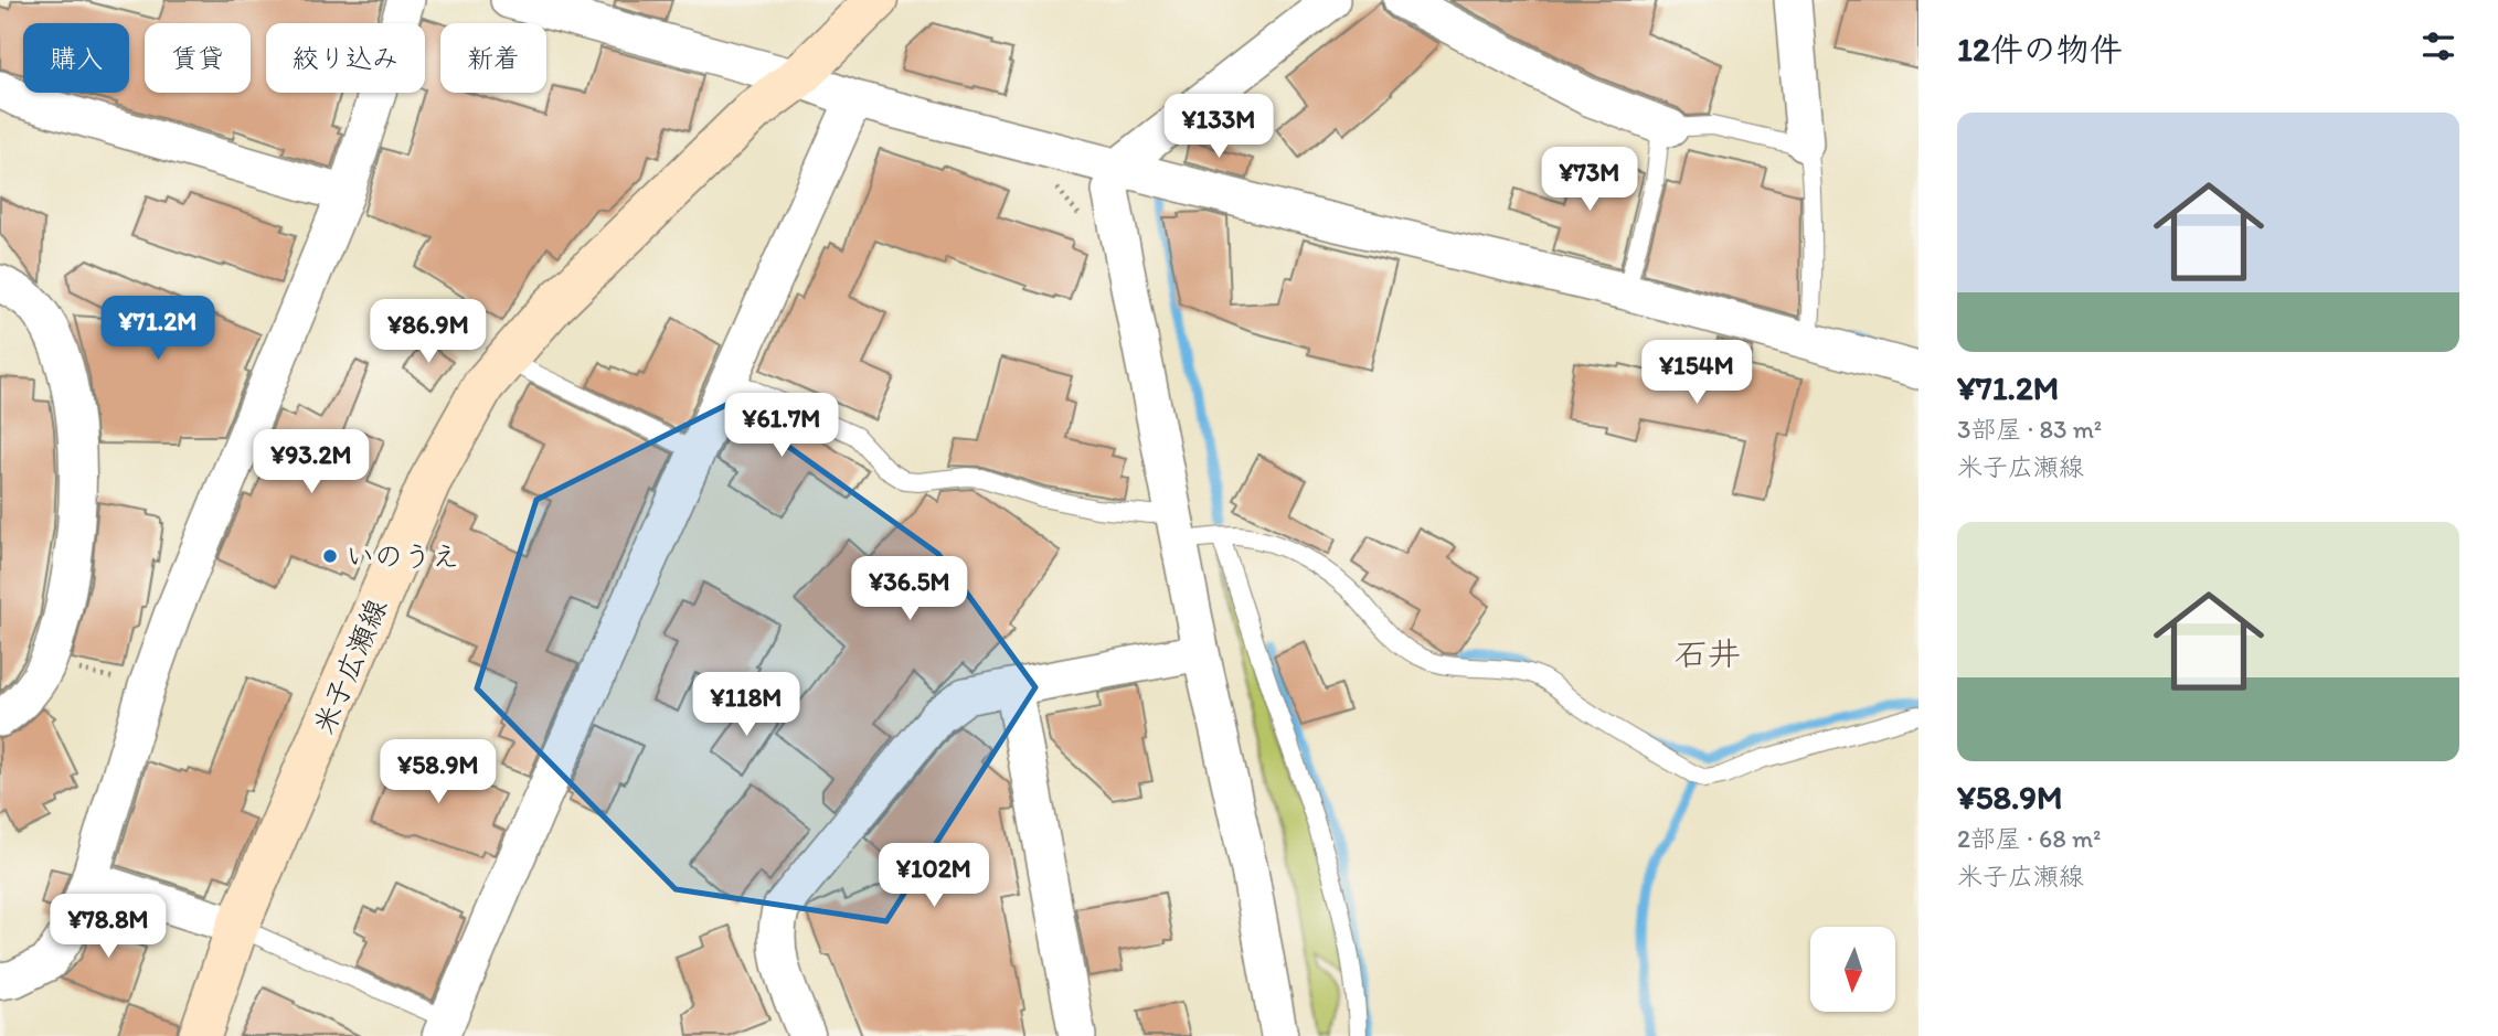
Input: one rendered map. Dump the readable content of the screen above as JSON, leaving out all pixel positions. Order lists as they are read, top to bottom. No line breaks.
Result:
{"streets":{"main road":["米子広瀬線"]},"districts":["石井"],"places":["いのうえ"],"north":"bottom","page":{"heading":"12件の物件","chip":["購入","賃貸","絞り込み","新着"],"list":[{"name":"¥71.2M","note":"3部屋 · 83 m² · 米子広瀬線"},{"name":"¥58.9M","note":"2部屋 · 68 m² · 米子広瀬線"}],"price":["¥133M","¥73M","¥71.2M","¥86.9M","¥154M","¥61.7M","¥93.2M","¥36.5M","¥118M","¥58.9M","¥102M","¥78.8M"]}}
